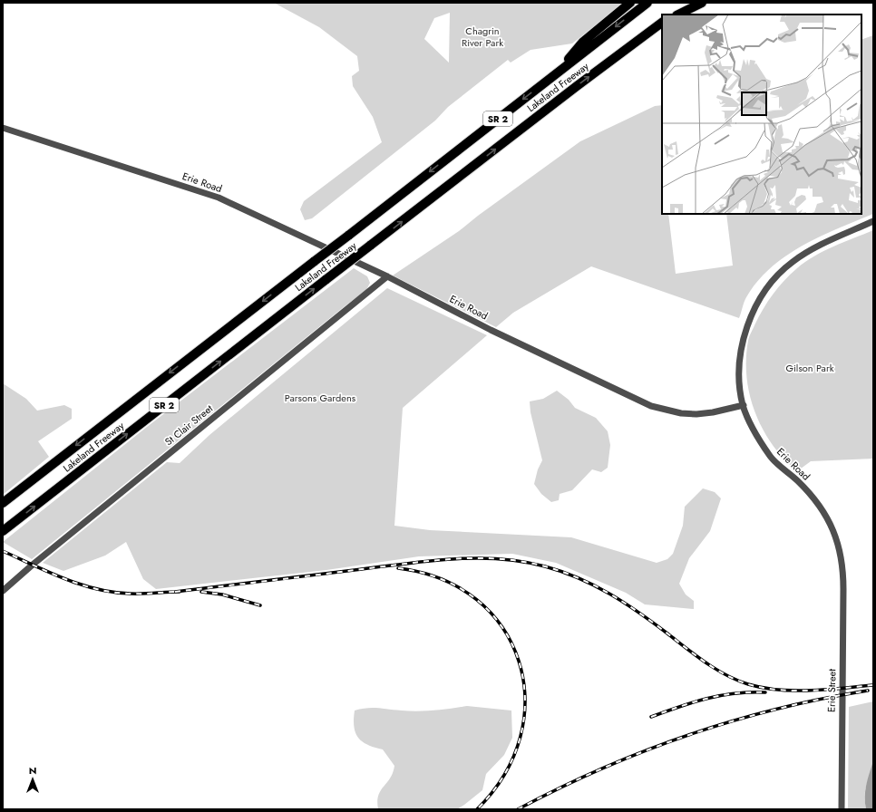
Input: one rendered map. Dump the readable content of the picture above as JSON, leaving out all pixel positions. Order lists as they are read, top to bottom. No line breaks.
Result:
{"streets":{"highway":["Lakeland Freeway","SR 2"],"street":["Erie Road","St Clair Street","Erie Street"]},"crossings":[["Erie Road","St Clair Street"],["Erie Road","Erie Street"]],"parks":["Chagrin River Park","Gilson Park","Parsons Gardens"],"north":"top"}
